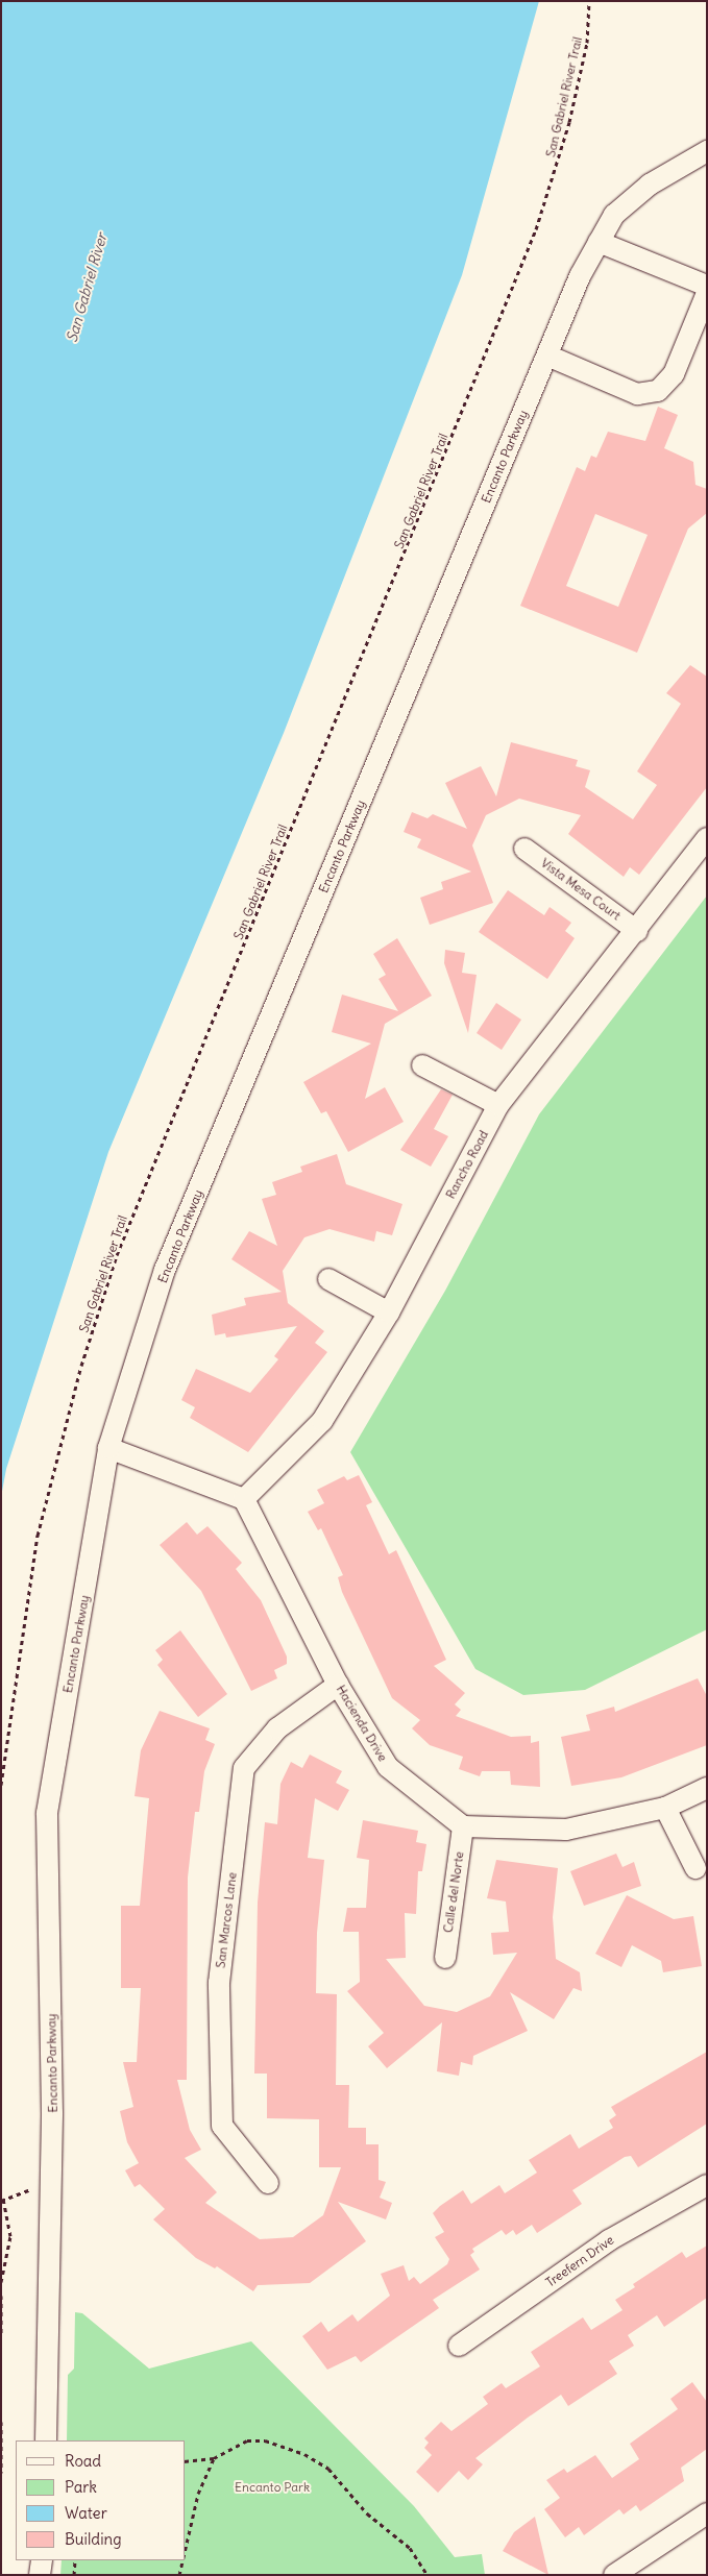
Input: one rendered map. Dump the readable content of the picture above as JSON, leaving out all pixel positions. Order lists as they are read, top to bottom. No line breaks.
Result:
{"streets":{"street":["Encanto Parkway","Vista Mesa Court","Rancho Road","Hacienda Drive","Calle del Norte","San Marcos Lane","Treefern Drive"],"path":["San Gabriel River Trail"]},"crossings":[["Vista Mesa Court","Rancho Road"],["Rancho Road","Hacienda Drive"],["Hacienda Drive","Calle del Norte"],["Hacienda Drive","San Marcos Lane"]],"water":["San Gabriel River"],"parks":["Encanto Park"],"legend":["Road","Park","Water","Building"]}
